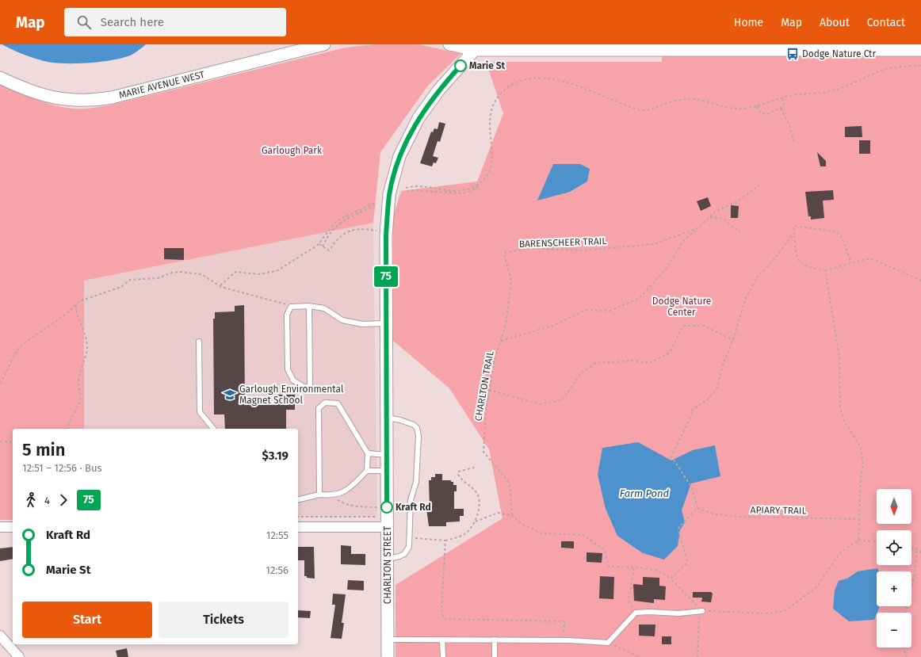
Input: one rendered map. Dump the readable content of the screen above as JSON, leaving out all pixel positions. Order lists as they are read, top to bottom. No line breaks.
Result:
{"streets":{"street":["MARIE AVENUE WEST","CHARLTON STREET"],"path":["BARENSCHEER TRAIL","CHARLTON TRAIL","APIARY TRAIL"]},"crossings":[["BARENSCHEER TRAIL","CHARLTON TRAIL"]],"water":["Farm Pond"],"parks":["Garlough Park","Dodge Nature Center"],"places":{"bus stop":["Dodge Nature Ctr"],"other":["Marie St","Kraft Rd"],"school or university":["Garlough Environmental Magnet School"]},"lines":["bus line 75"],"north":"bottom","page":{"header":"Map","search":"Search here","nav":["Home","Map","About","Contact"],"on_map":"75","heading":["5 min","12:51 – 12:56 · Bus","$3.19"],"legs":["4","75"],"map_buttons":["+","−"],"list":[{"name":"Kraft Rd","value":"12:55"},{"name":"Marie St","value":"12:56"}],"buttons":["Start","Tickets"]}}
